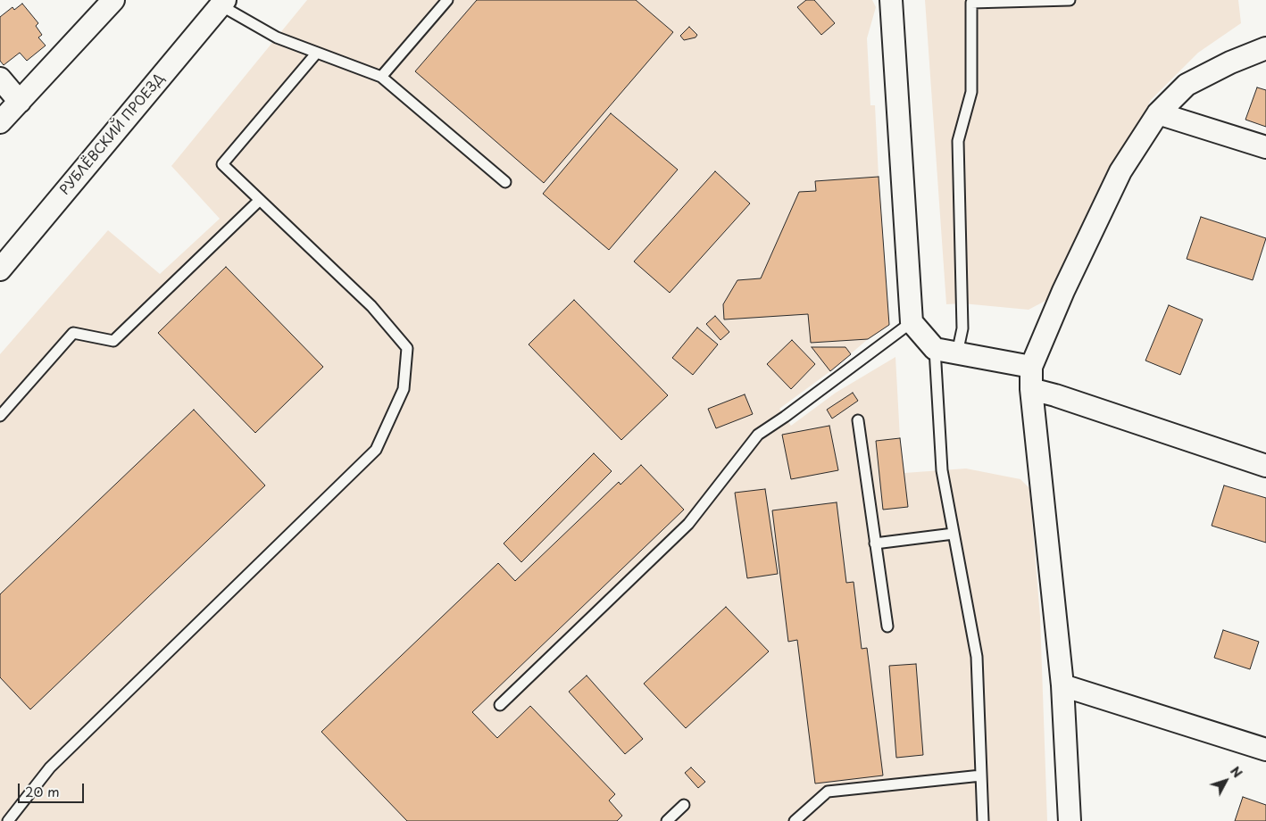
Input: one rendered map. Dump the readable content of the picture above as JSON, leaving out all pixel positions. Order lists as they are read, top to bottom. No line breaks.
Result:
{"streets":{"street":["РУБЛЁВСКИЙ ПРОЕЗД"]},"scale_bar":"20 m","north":"top right"}
